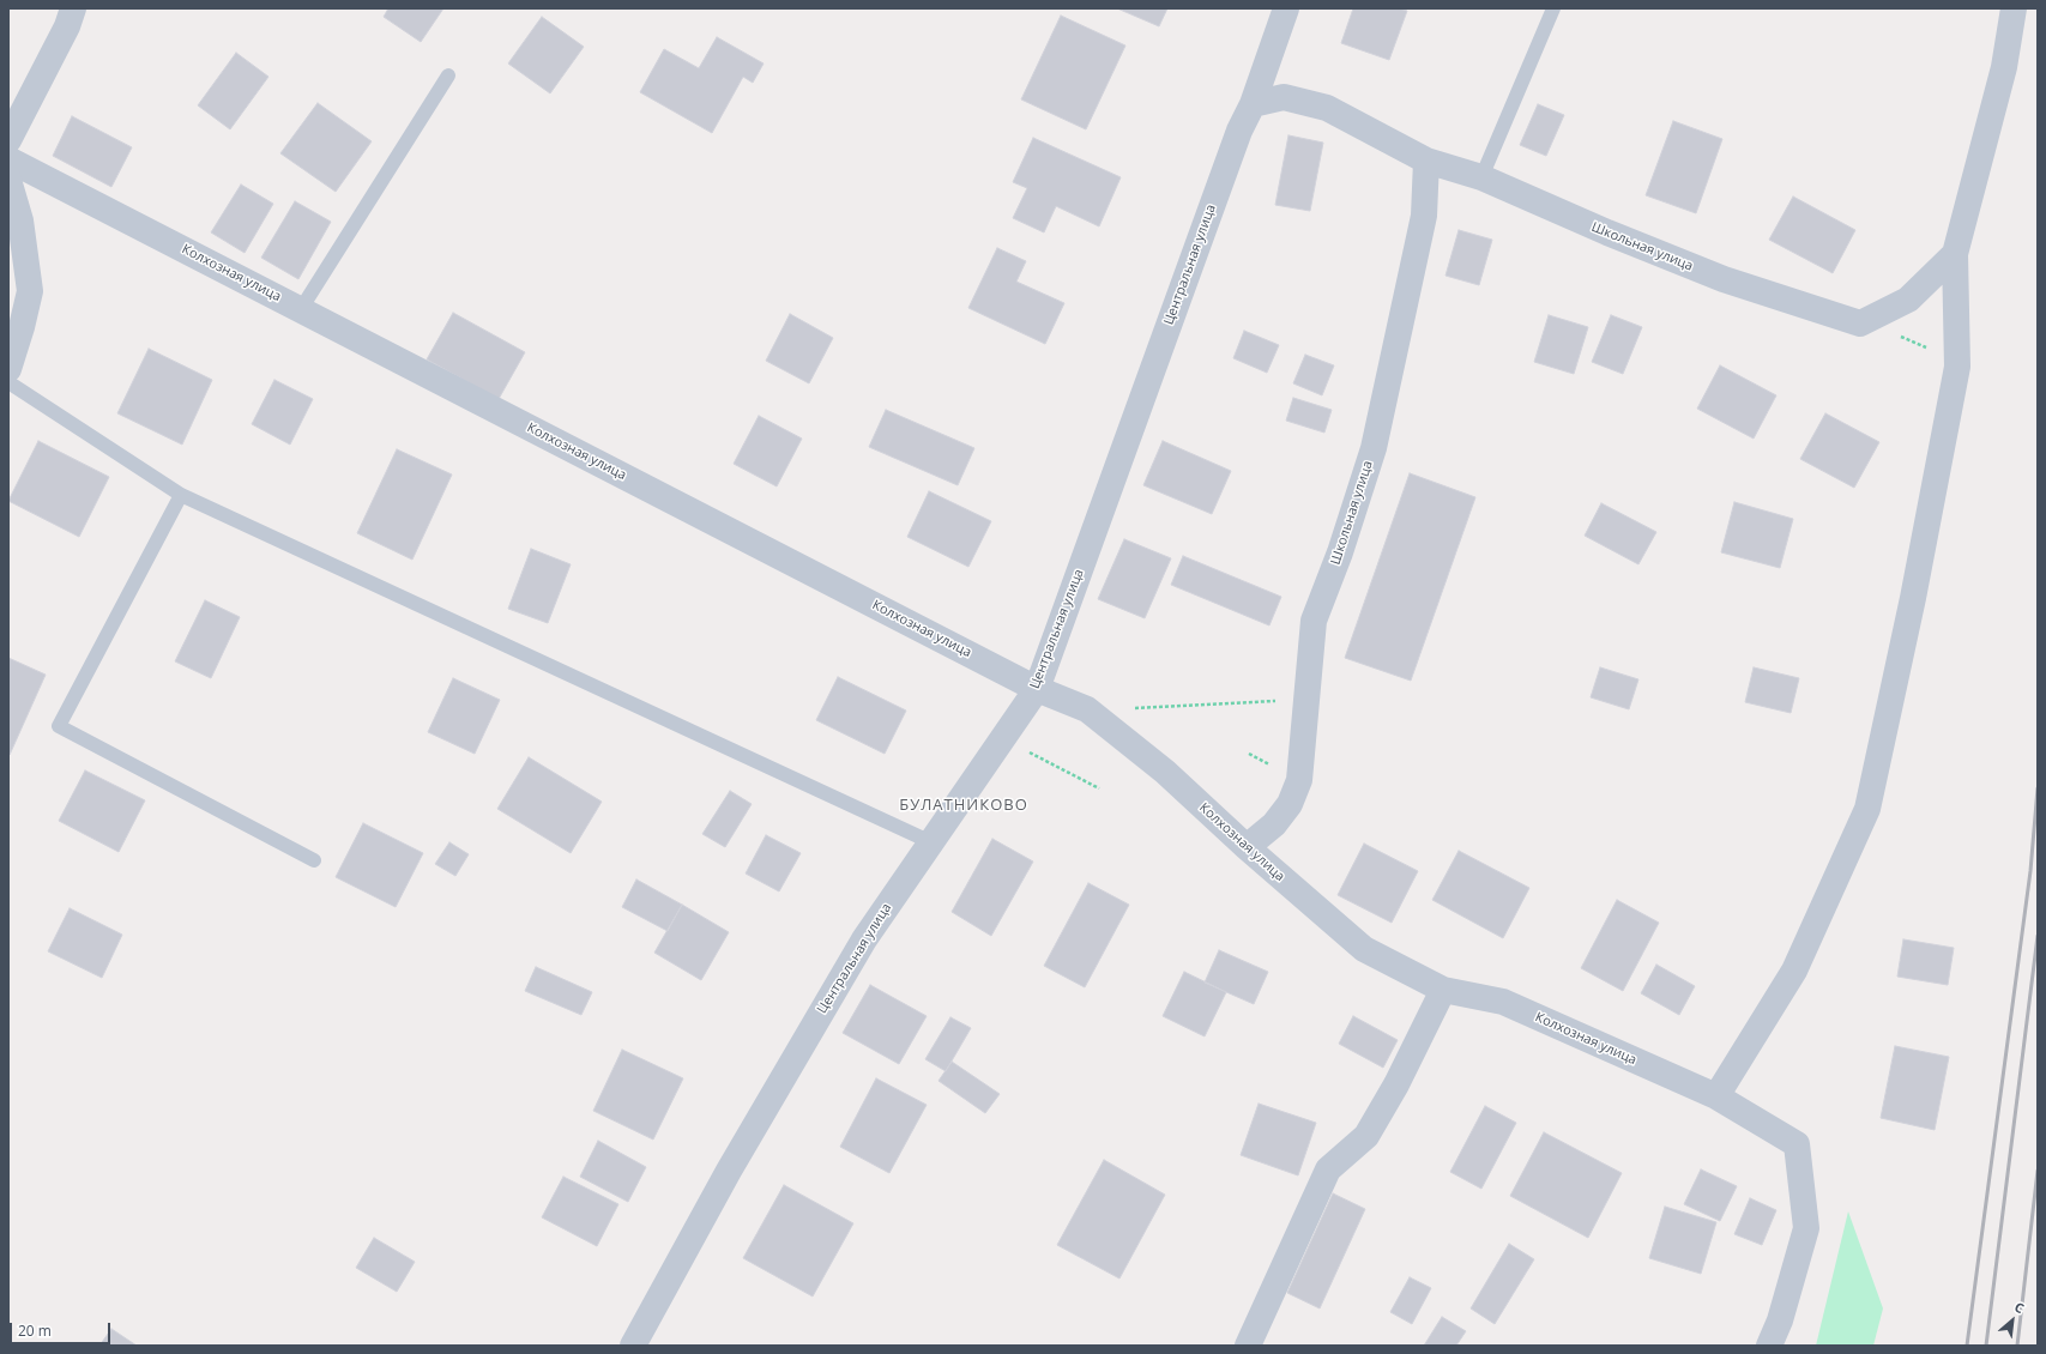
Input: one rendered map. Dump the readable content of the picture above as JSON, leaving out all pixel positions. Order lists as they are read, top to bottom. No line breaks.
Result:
{"streets":{"street":["Школьная улица","Центральная улица","Колхозная улица"]},"crossings":[["Школьная улица","Центральная улица"],["Школьная улица","Колхозная улица"],["Центральная улица","Колхозная улица"]],"districts":["БУЛАТНИКОВО"],"scale_bar":"20 m","north":"top right"}
